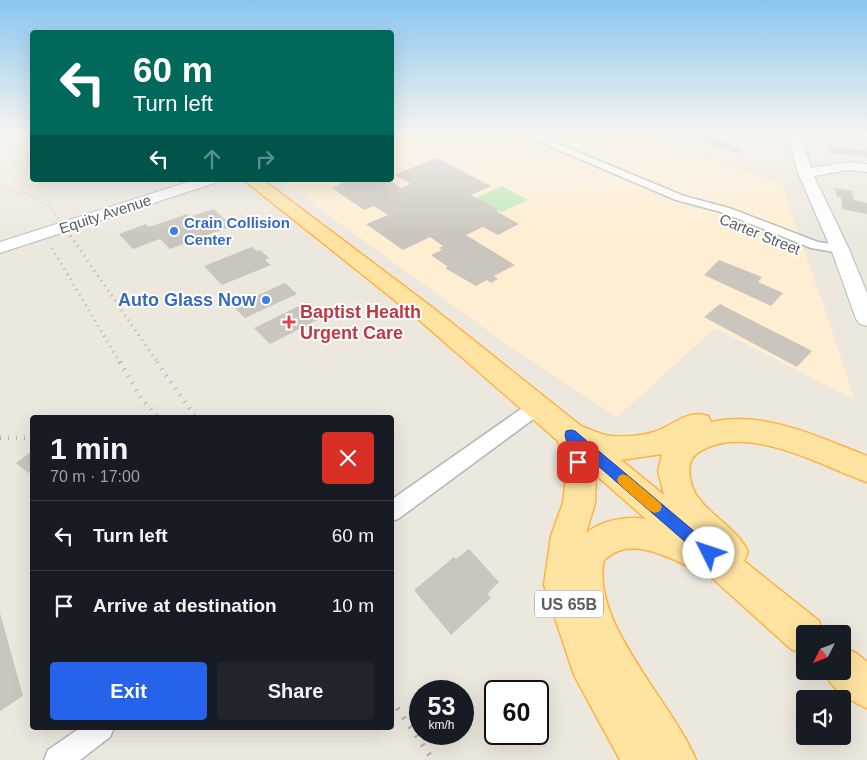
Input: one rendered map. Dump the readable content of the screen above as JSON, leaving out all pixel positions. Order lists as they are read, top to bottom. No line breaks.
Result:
{"streets":{"main road":["Equity Avenue","US 65B"],"street":["Carter Street"]},"places":{"other":["Crain Collision Center","Auto Glass Now"],"health":["Baptist Health Urgent Care"]},"north":"bottom left","page":{"turn":["60 m","Turn left"],"heading":["1 min","70 m · 17:00"],"list":[{"name":"Turn left","value":"60 m"},{"name":"Arrive at destination","value":"10 m"}],"buttons":["Exit","Share"],"speed":"53 km/h","limit":"60"}}
